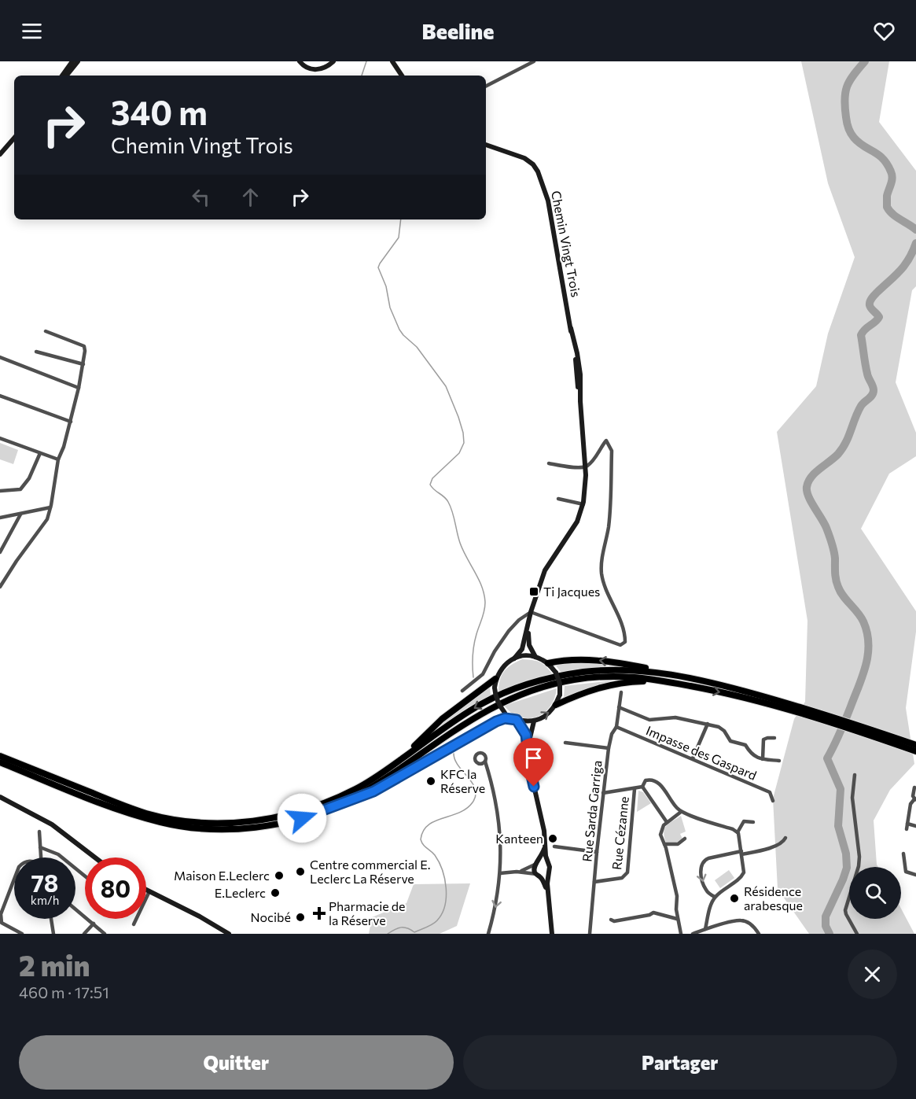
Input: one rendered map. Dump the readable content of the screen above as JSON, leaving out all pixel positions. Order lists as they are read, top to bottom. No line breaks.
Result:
{"streets":{"main road":["Chemin Vingt Trois"],"street":["Impasse des Gaspard","Rue Sarda Garriga","Rue Cézanne"]},"crossings":[["Impasse des Gaspard","Rue Sarda Garriga"],["Rue Sarda Garriga","Rue Cézanne"]],"places":{"transit":["Ti Jacques"],"other":["KFC la Réserve","Kanteen","Centre commercial E. Leclerc La Réserve","Maison E.Leclerc","E.Leclerc","Résidence arabesque","Nocibé"],"health":["Pharmacie de la Réserve"]},"page":{"header":"Beeline","turn":["340 m","Chemin Vingt Trois"],"speed":"78 km/h","limit":"80","heading":["2 min","460 m · 17:51"],"buttons":["Quitter","Partager"]}}
